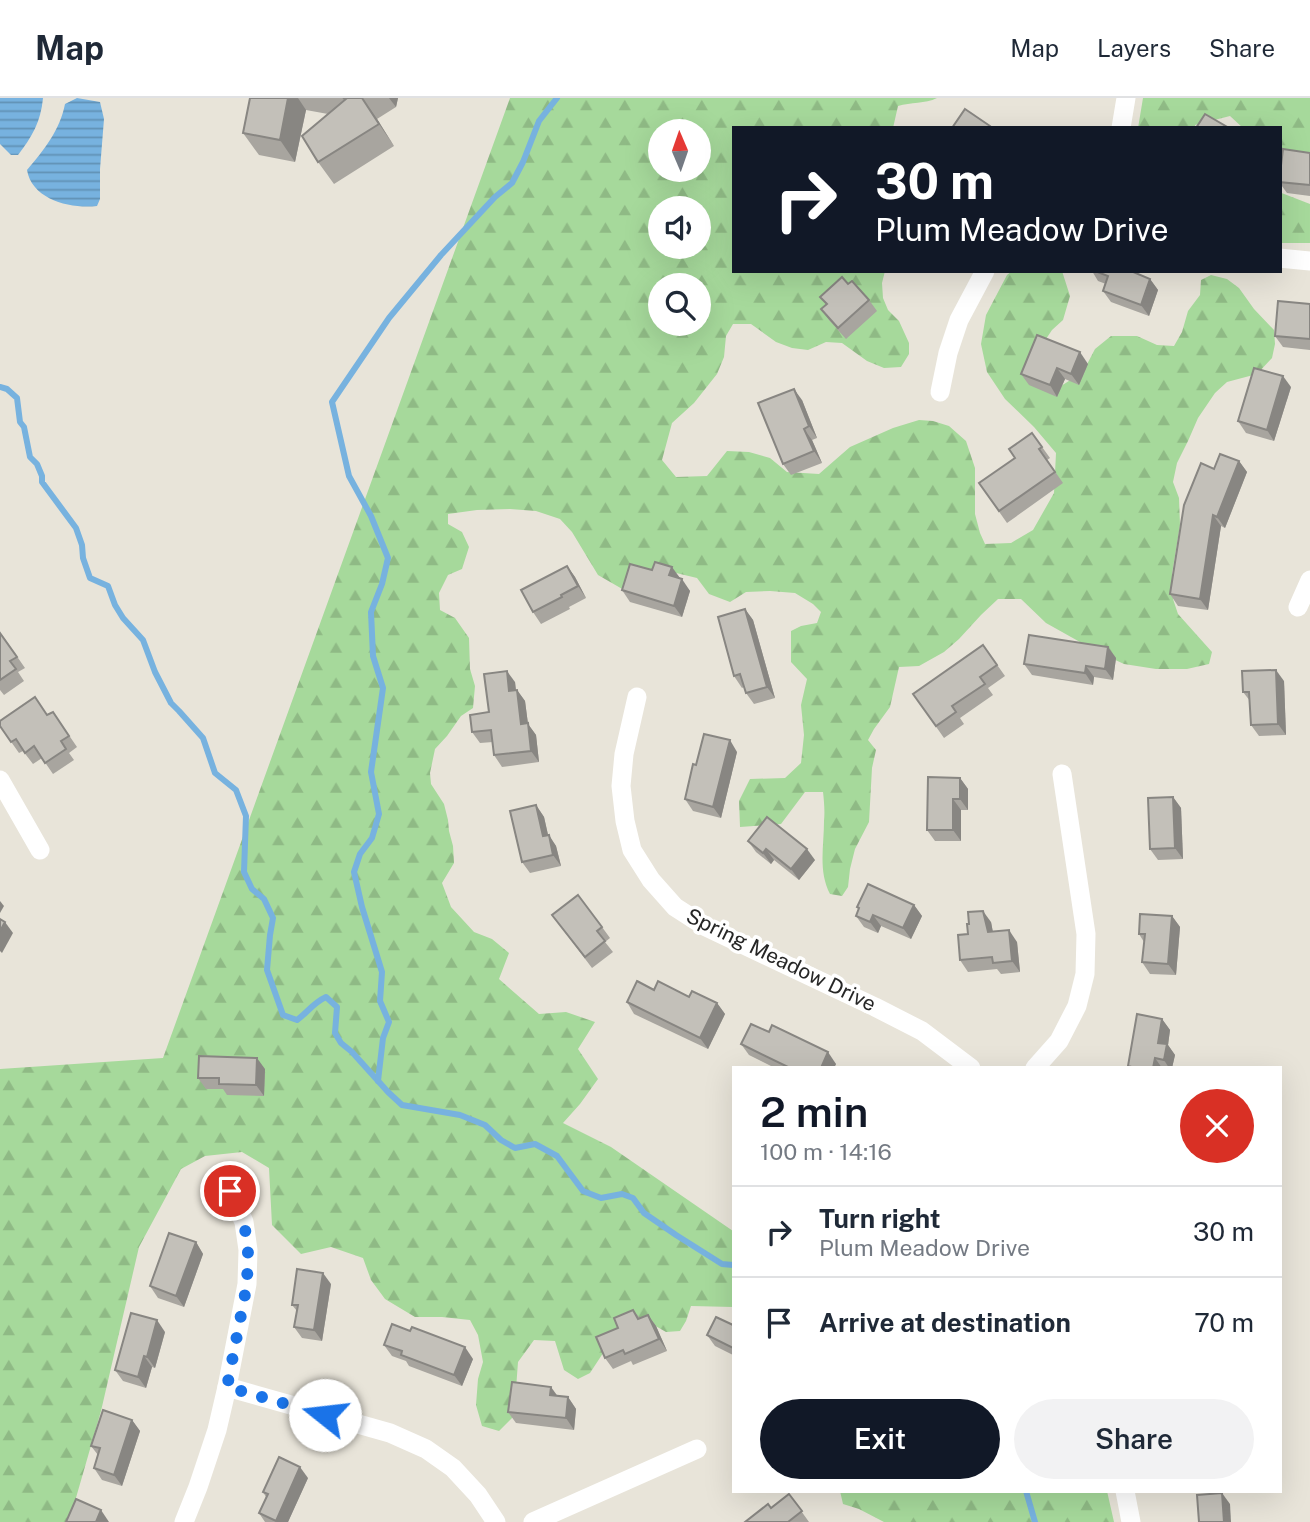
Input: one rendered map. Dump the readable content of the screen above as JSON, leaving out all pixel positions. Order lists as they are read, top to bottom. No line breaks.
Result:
{"streets":{"street":["Spring Meadow Drive"]},"north":"top","page":{"header":"Map","nav":["Map","Layers","Share"],"turn":["30 m","Plum Meadow Drive"],"heading":["2 min","100 m · 14:16"],"list":[{"name":"Turn right","note":"Plum Meadow Drive","value":"30 m"},{"name":"Arrive at destination","value":"70 m"}],"buttons":["Exit","Share"]}}
